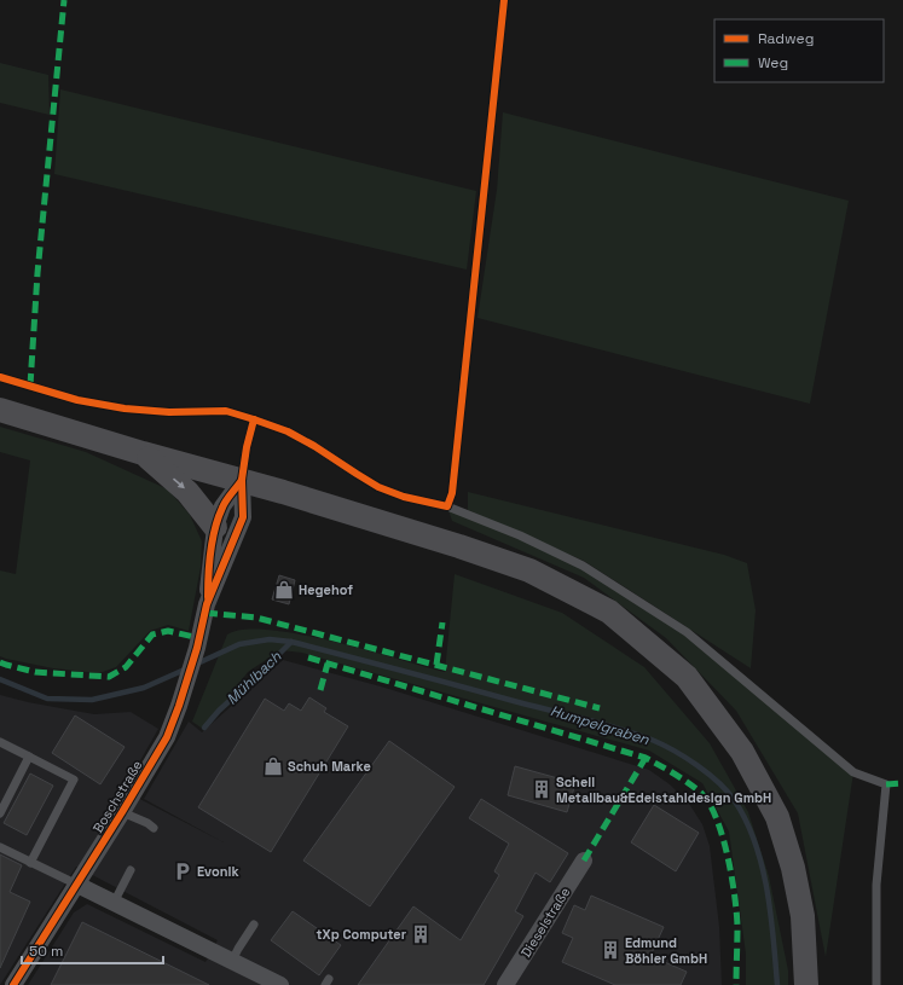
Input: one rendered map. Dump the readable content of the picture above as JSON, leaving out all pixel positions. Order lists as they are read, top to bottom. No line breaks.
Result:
{"streets":{"street":["Boschstraße","Dieselstraße"]},"water":["Mühlbach","Humpelgraben"],"places":{"shop":["Hegehof","Schuh Marke"],"building":["Schell Metallbau&Edelstahldesign GmbH","tXp Computer","Edmund Böhler GmbH"],"parking":["Evonik"]},"legend":["Radweg","Weg"],"scale_bar":"50 m"}
